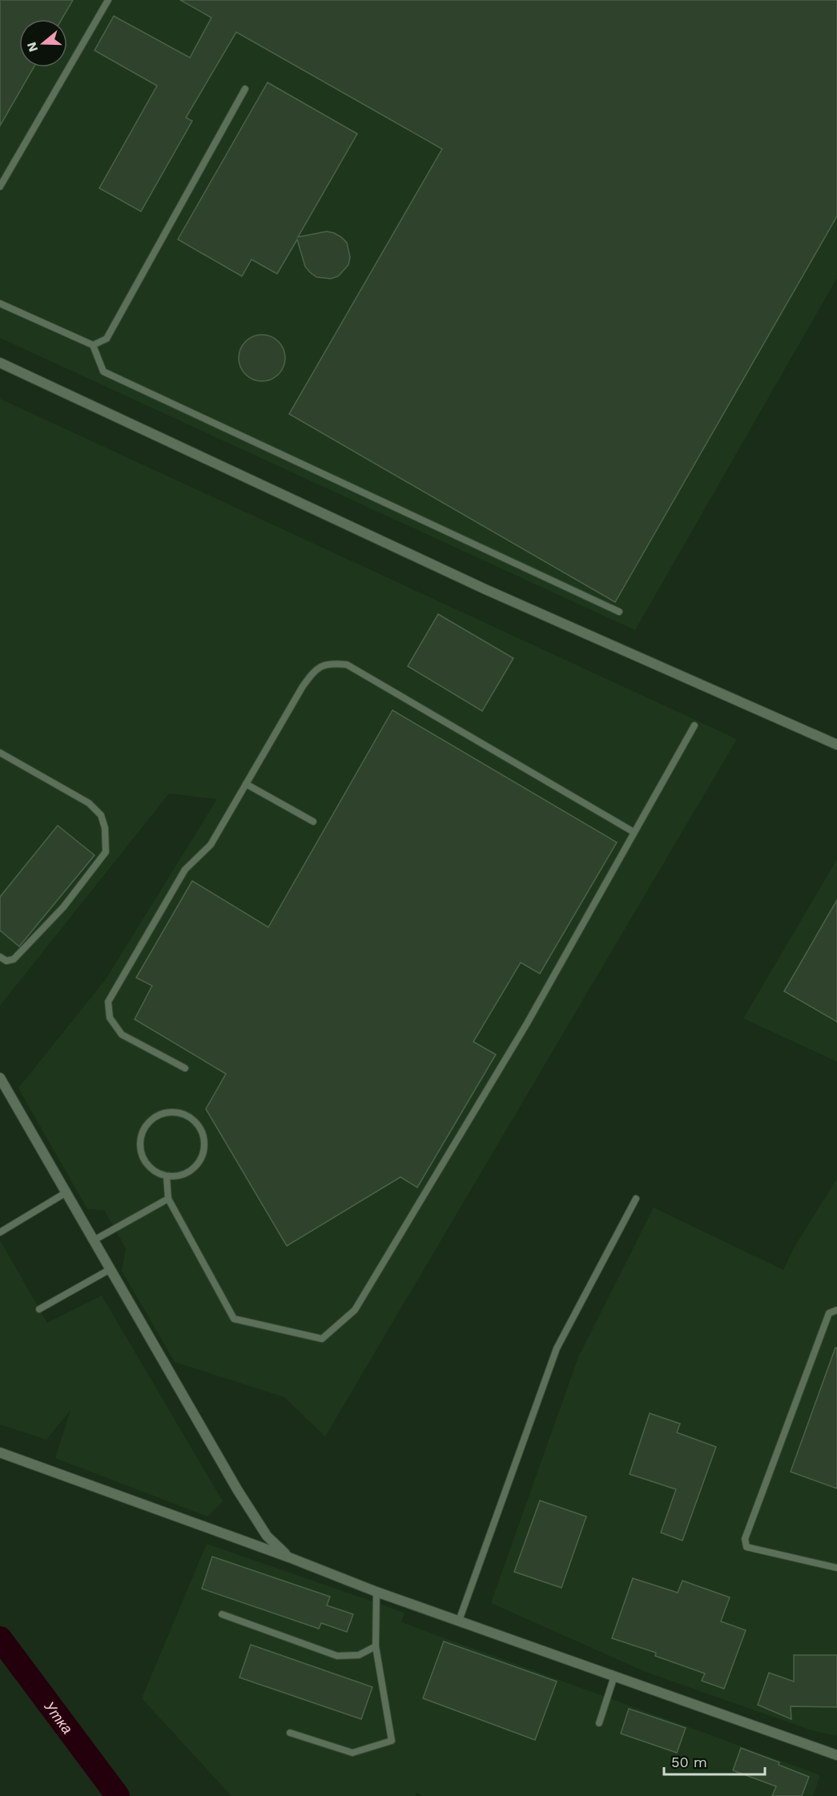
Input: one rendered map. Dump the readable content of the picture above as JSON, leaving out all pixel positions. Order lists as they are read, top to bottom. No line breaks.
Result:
{"water":["Утка"],"scale_bar":"50 m","north":"left"}
